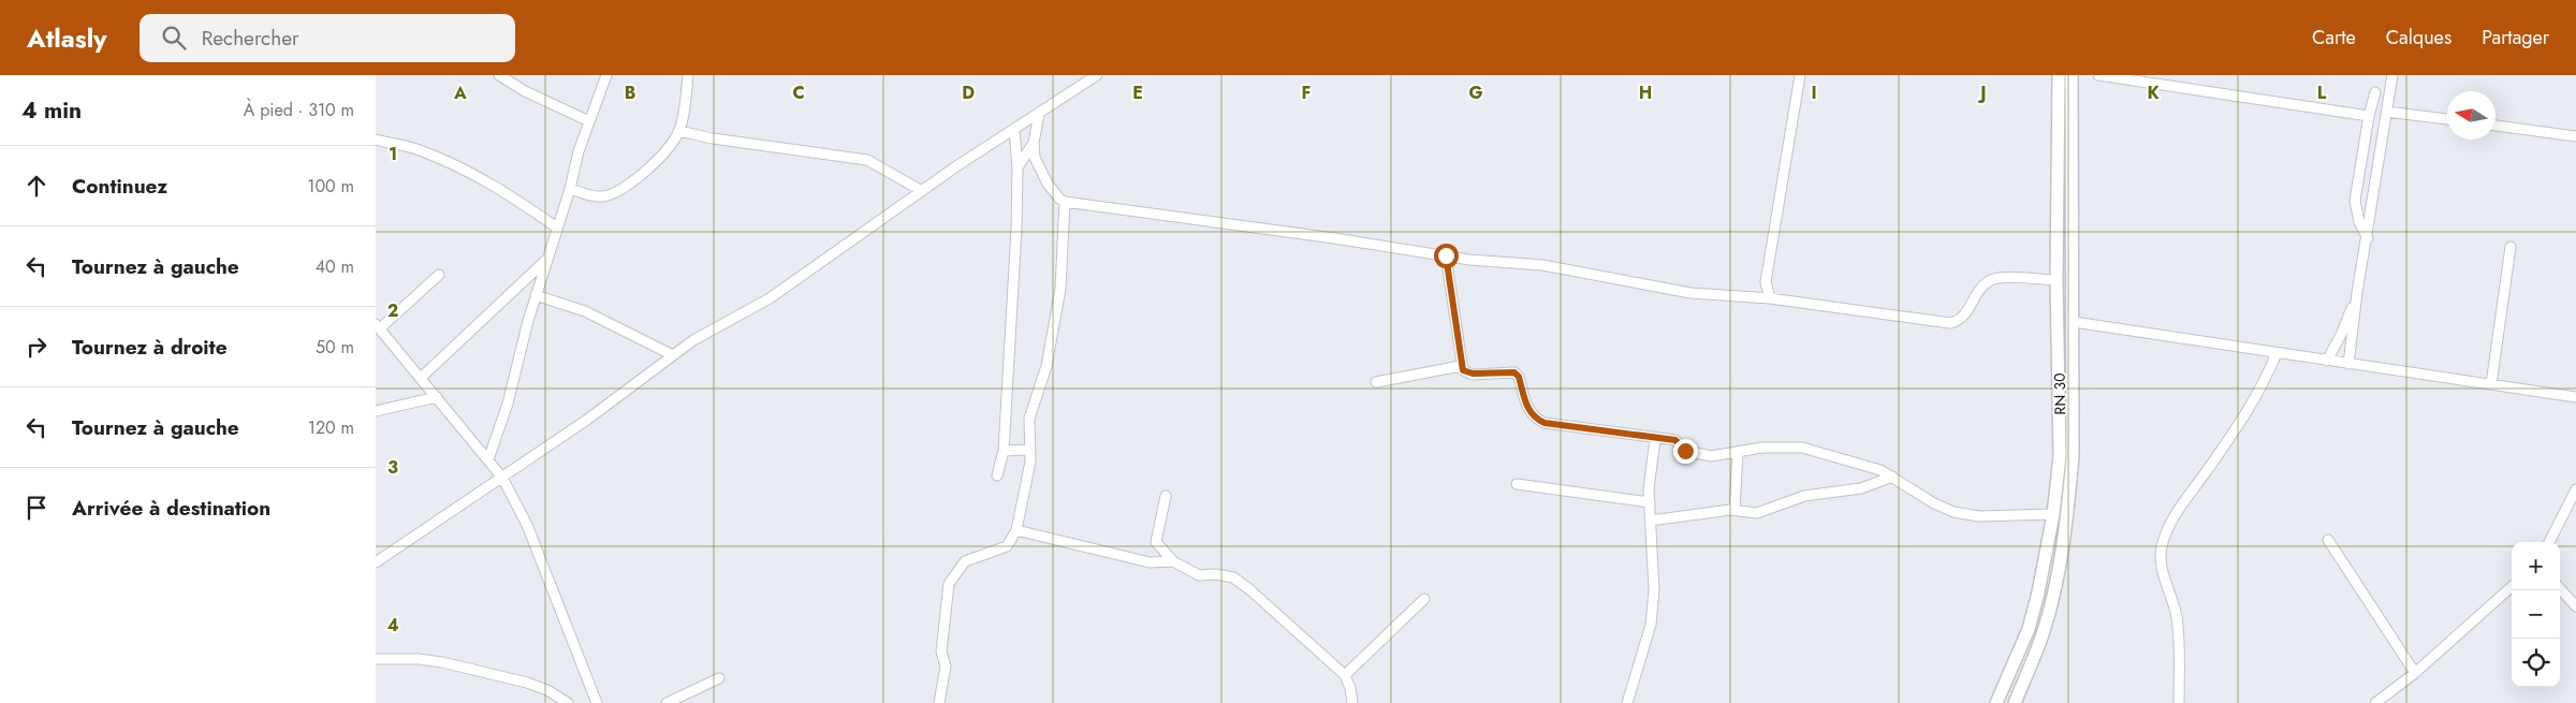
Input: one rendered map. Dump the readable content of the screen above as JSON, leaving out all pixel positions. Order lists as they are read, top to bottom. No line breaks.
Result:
{"streets":{"main road":["RN 30"]},"north":"left","page":{"header":"Atlasly","search":"Rechercher","nav":["Carte","Calques","Partager"],"heading":["4 min","À pied · 310 m"],"list":[["Continuez","100 m"],["Tournez à gauche","40 m"],["Tournez à droite","50 m"],["Tournez à gauche","120 m"],"Arrivée à destination"],"map_buttons":["+","−"]},"grid":{"columns":["A","B","C","D","E","F","G","H","I","J","K","L"],"rows":["1","2","3","4"]}}
